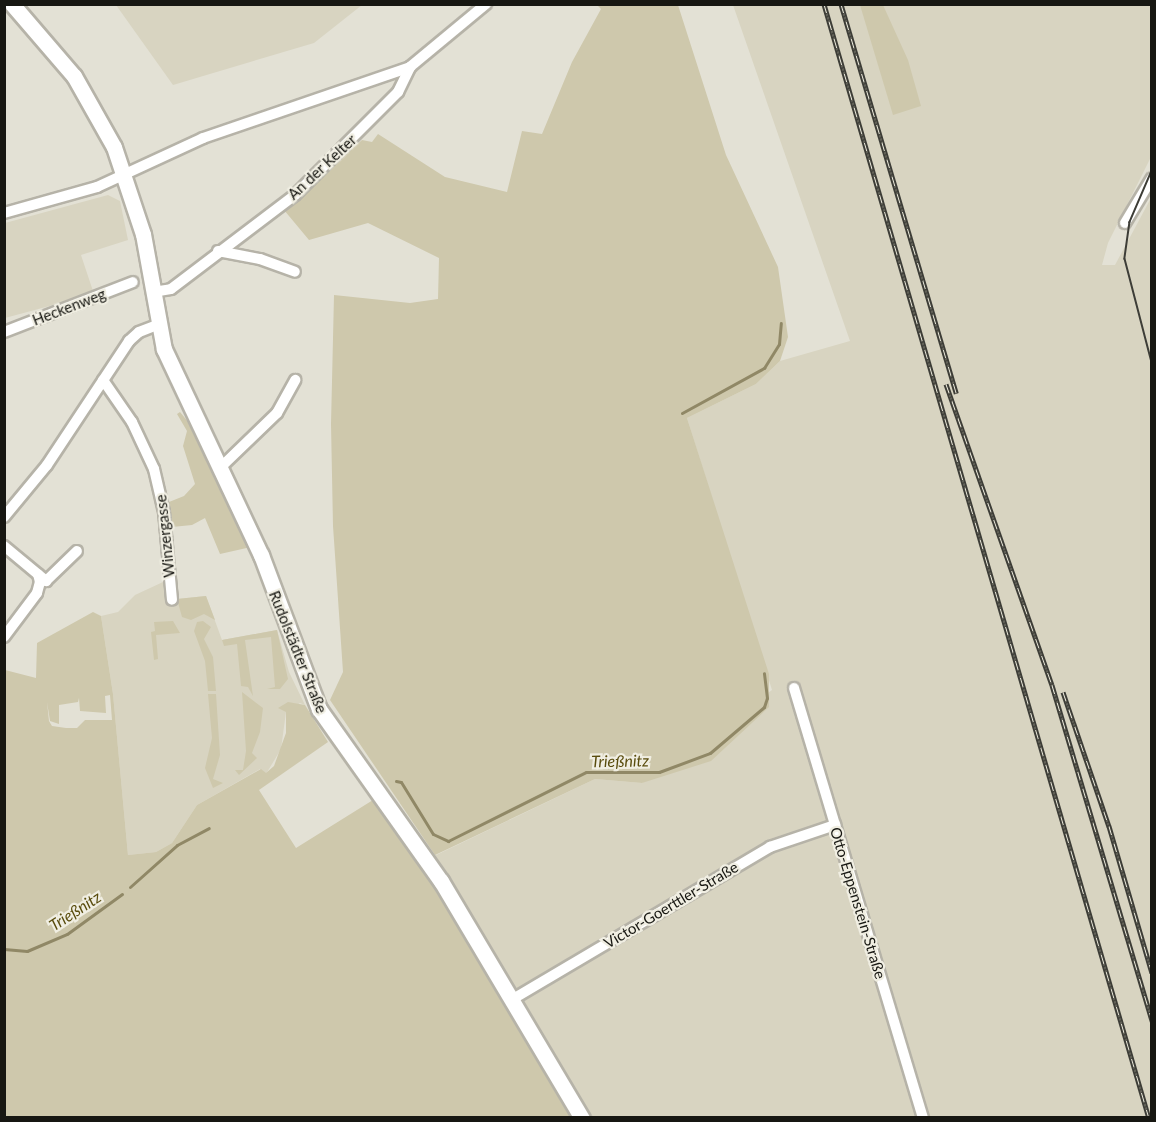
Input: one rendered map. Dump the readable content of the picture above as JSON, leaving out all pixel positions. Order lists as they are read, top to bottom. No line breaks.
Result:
{"streets":{"street":["An der Kelter","Heckenweg","Winzergasse","Rudolstädter Straße","Otto-Eppenstein-Straße","Victor-Goerttler-Straße"]},"crossings":[["An der Kelter","Rudolstädter Straße"],["Rudolstädter Straße","Victor-Goerttler-Straße"],["Otto-Eppenstein-Straße","Victor-Goerttler-Straße"]],"water":["Trießnitz"]}
